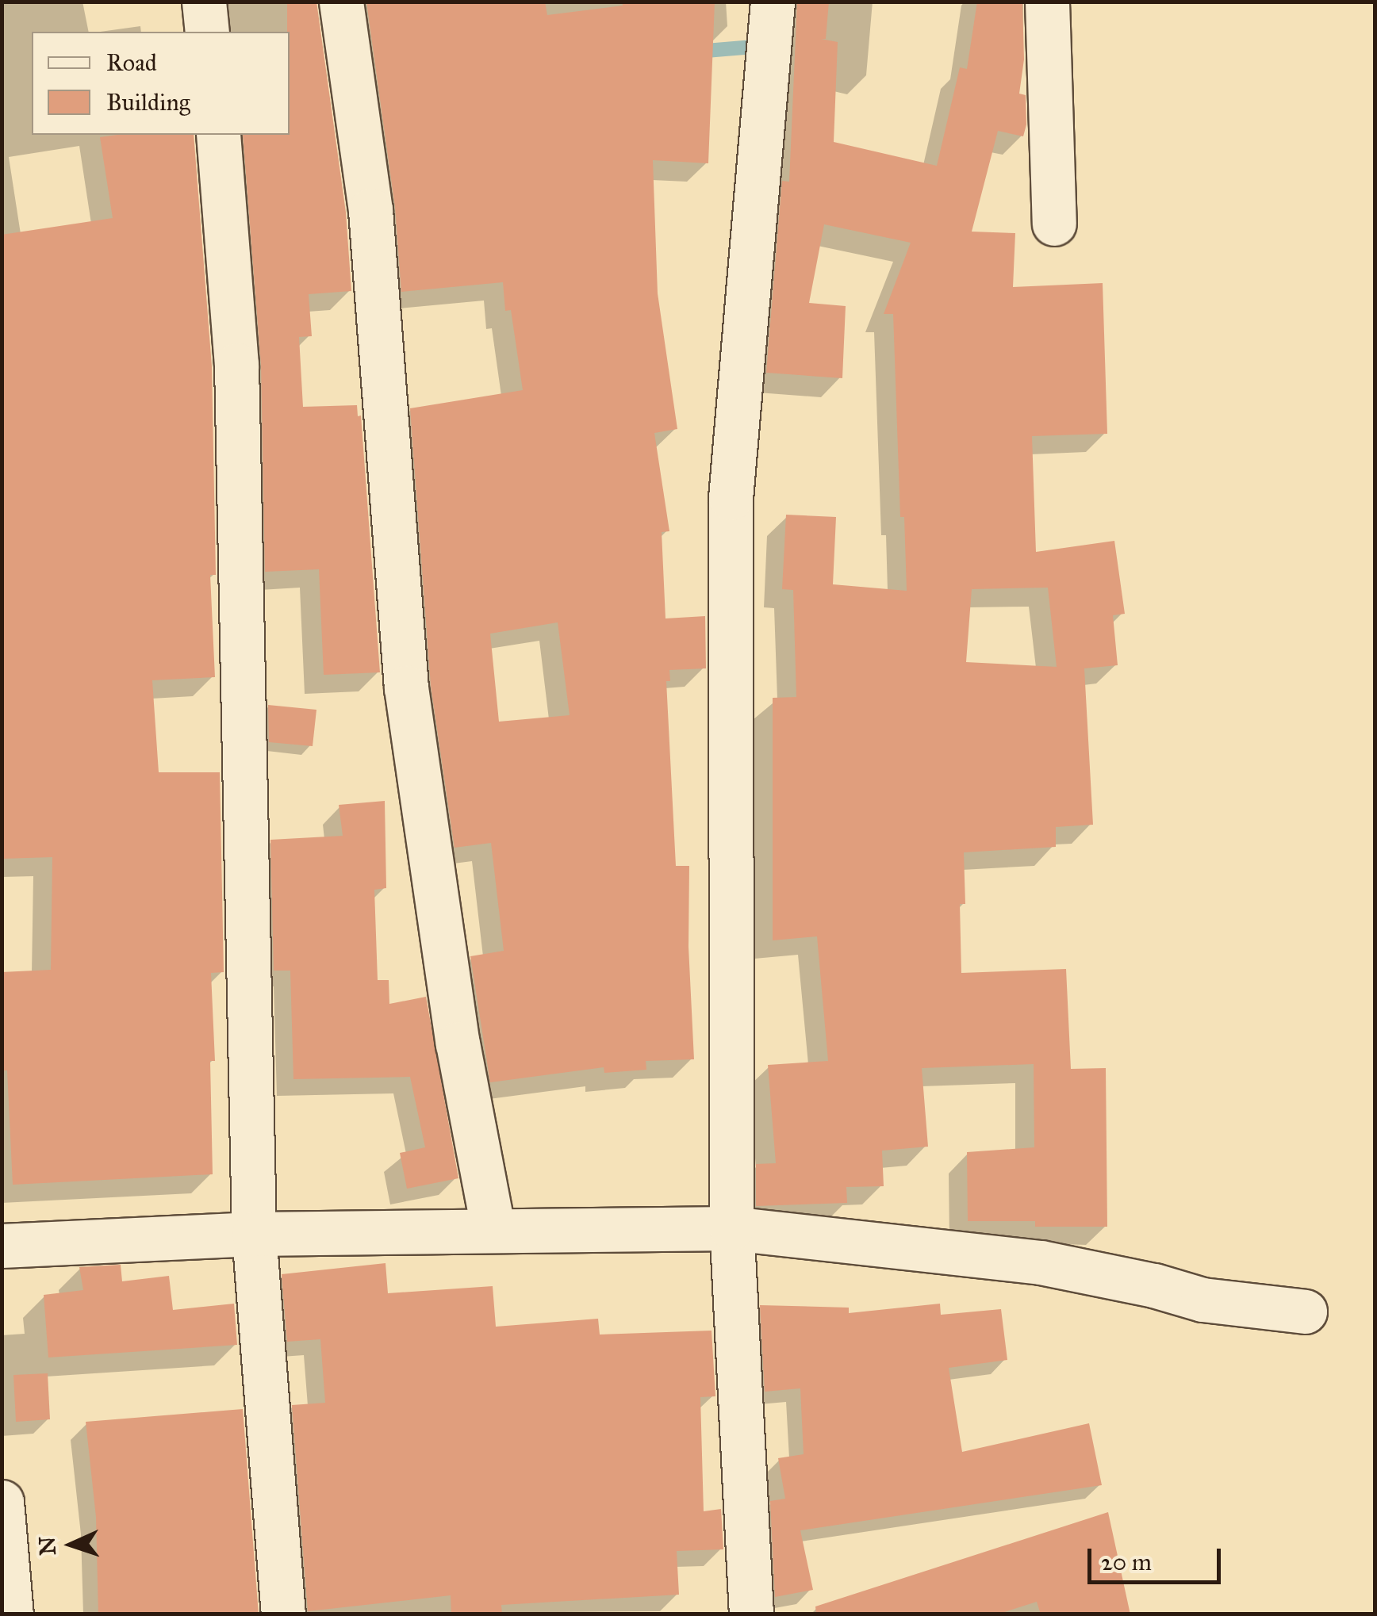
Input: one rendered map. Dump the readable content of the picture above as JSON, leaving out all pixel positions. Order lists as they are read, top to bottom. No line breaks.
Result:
{"legend":["Road","Building"],"scale_bar":"20 m","north":"left"}
